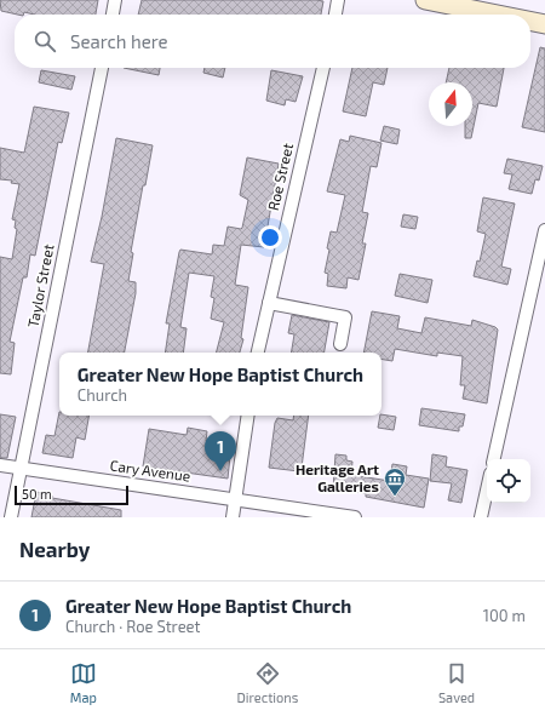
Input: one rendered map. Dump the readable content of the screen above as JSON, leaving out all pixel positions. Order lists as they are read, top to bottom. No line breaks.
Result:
{"streets":{"street":["Roe Street","Taylor Street","Cary Avenue"]},"crossings":[["Taylor Street","Cary Avenue"]],"places":{"museum":["Heritage Art Galleries"]},"scale_bar":"50 m","north":"top","page":{"search":"Search here","popup":["Greater New Hope Baptist Church","Church"],"pins":"1","scale":"50 m","heading":"Nearby","list":[{"mark":"1","name":"Greater New Hope Baptist Church","note":"Church · Roe Street","value":"100 m"}],"nav":["Map","Directions","Saved"]}}
